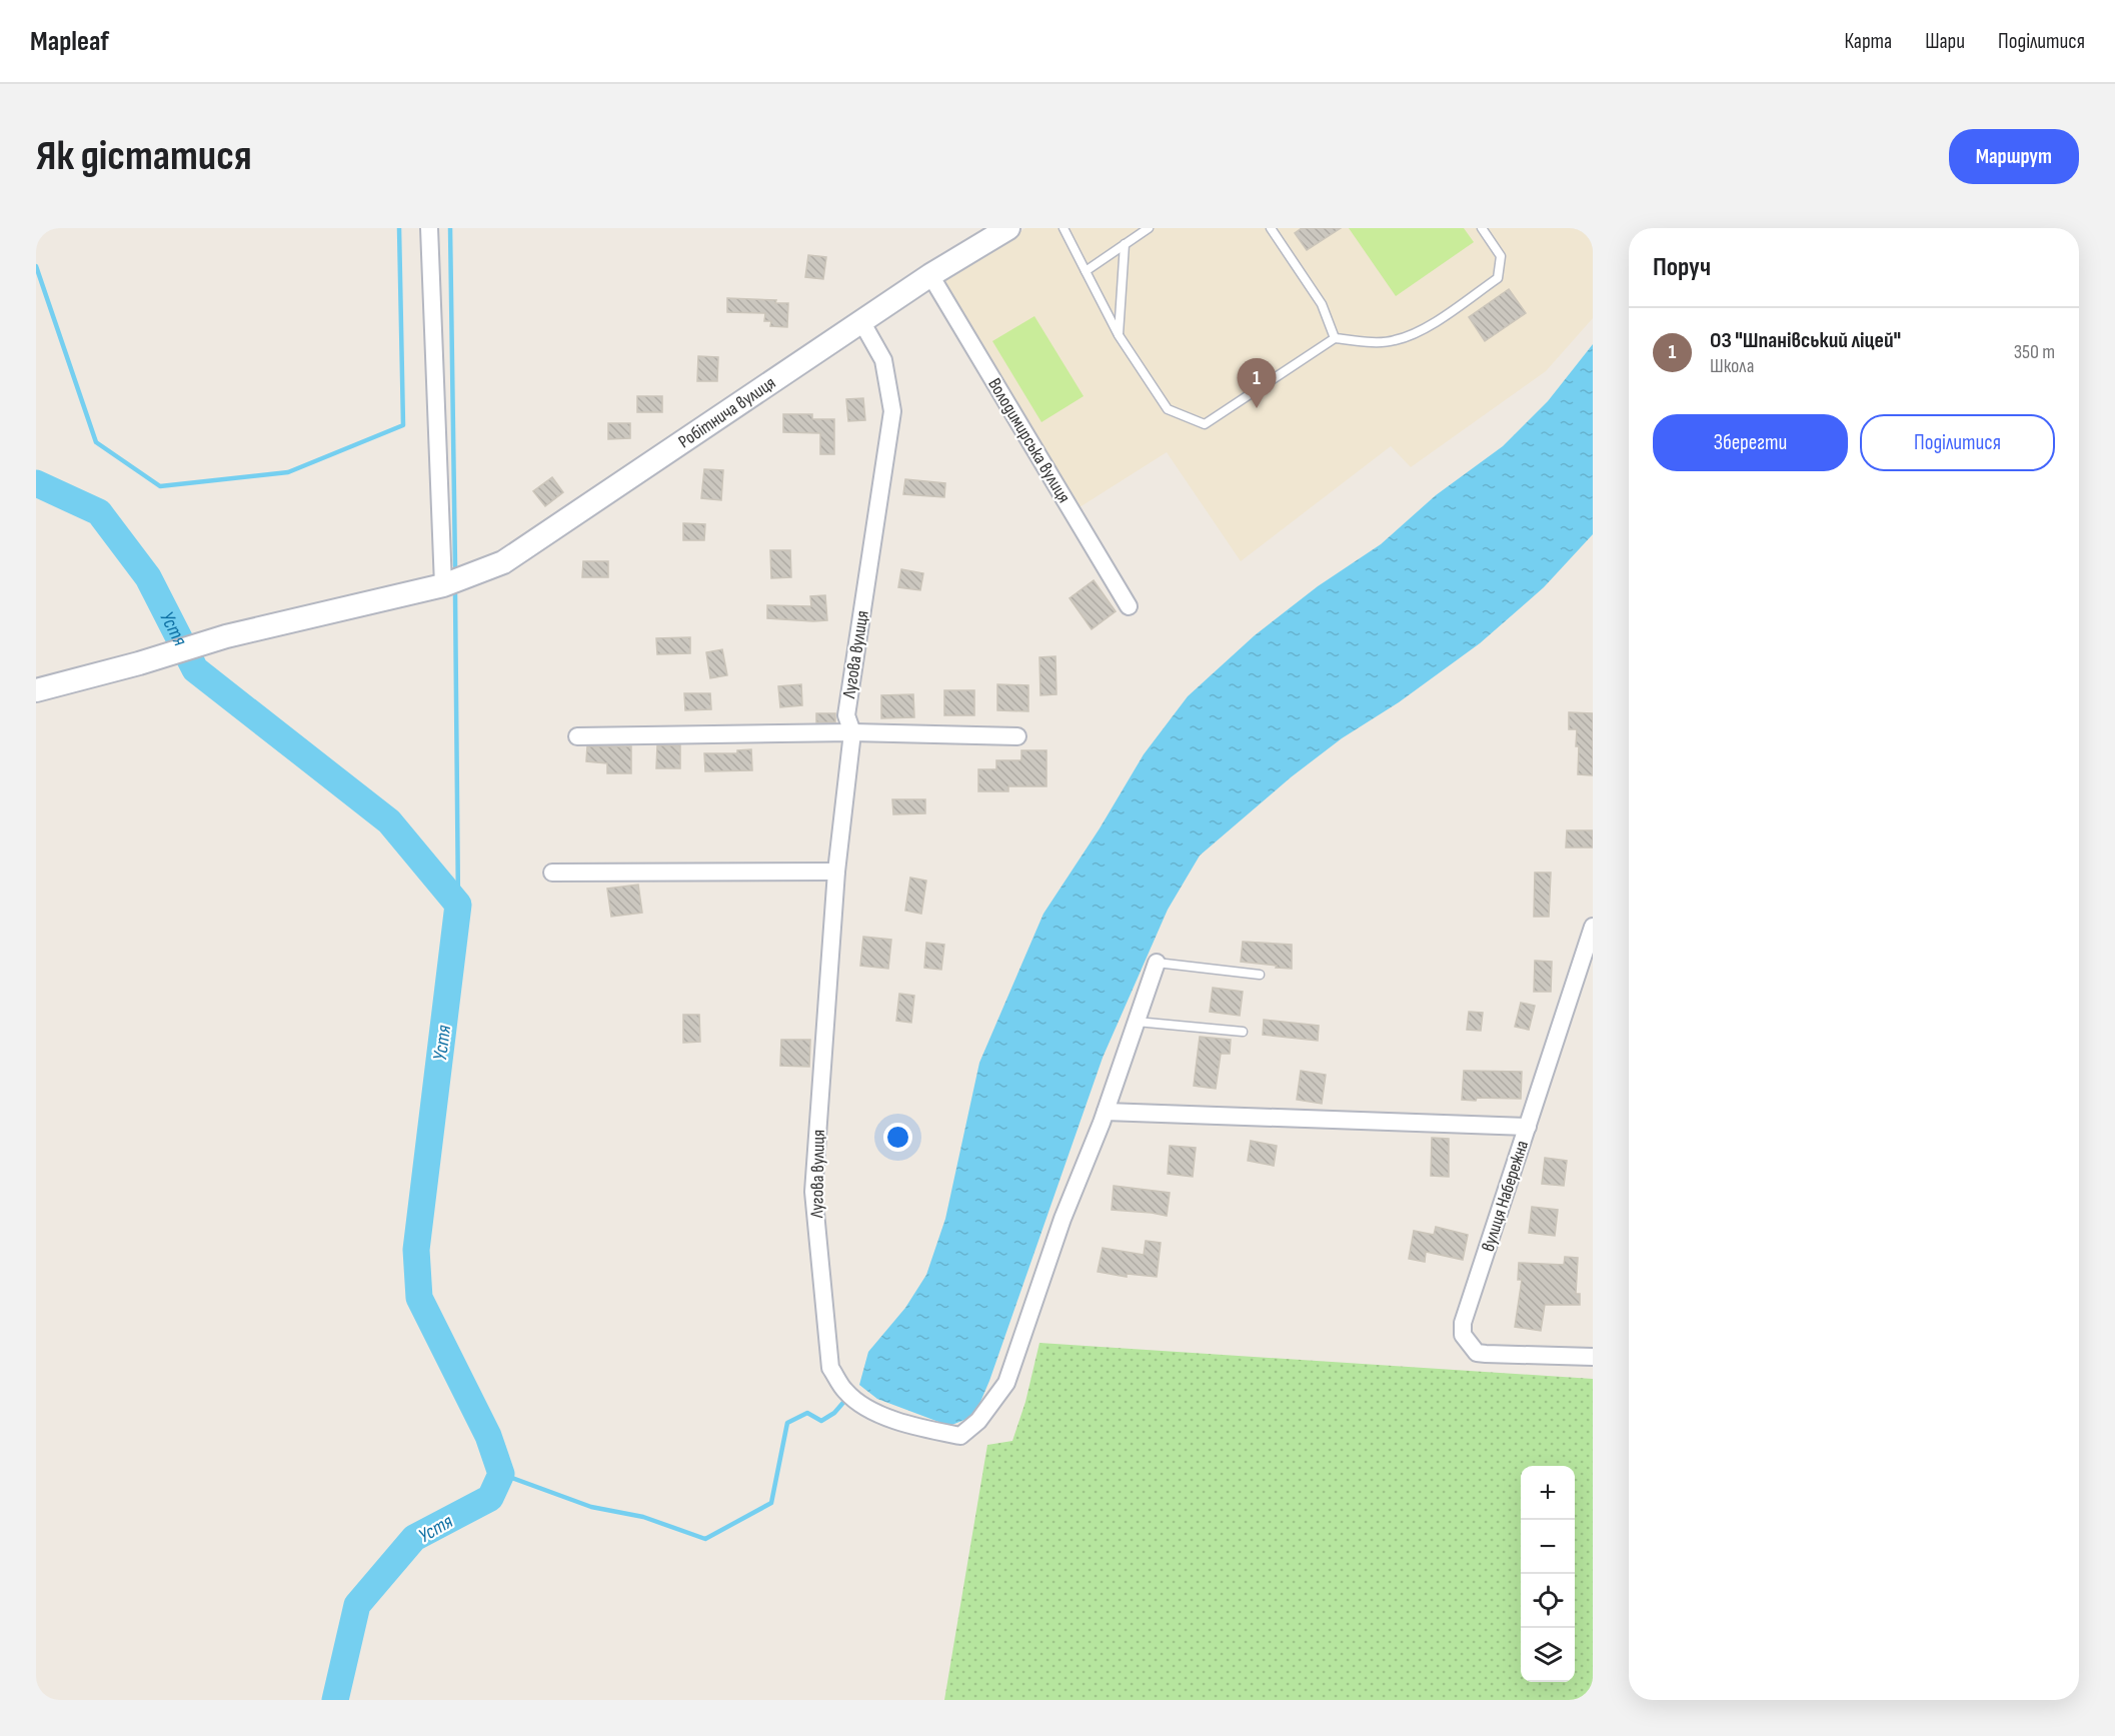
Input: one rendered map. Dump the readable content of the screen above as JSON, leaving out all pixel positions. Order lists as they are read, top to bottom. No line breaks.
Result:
{"streets":{"street":["Робітнича вулиця","Володимирська вулиця","Лугова вулиця","вулиця Набережна"]},"crossings":[["Робітнича вулиця","Володимирська вулиця"],["Робітнича вулиця","Лугова вулиця"]],"water":["Устя"],"page":{"header":"Mapleaf","nav":["Карта","Шари","Поділитися"],"buttons":["Маршрут",["Зберегти","Поділитися"]],"title":"Як дістатися","heading":"Поруч","list":[{"mark":"1","name":"ОЗ \"Шпанівський ліцей\"","note":"Школа","value":"350 m"}],"pins":"1","map_buttons":["+","−"]}}
